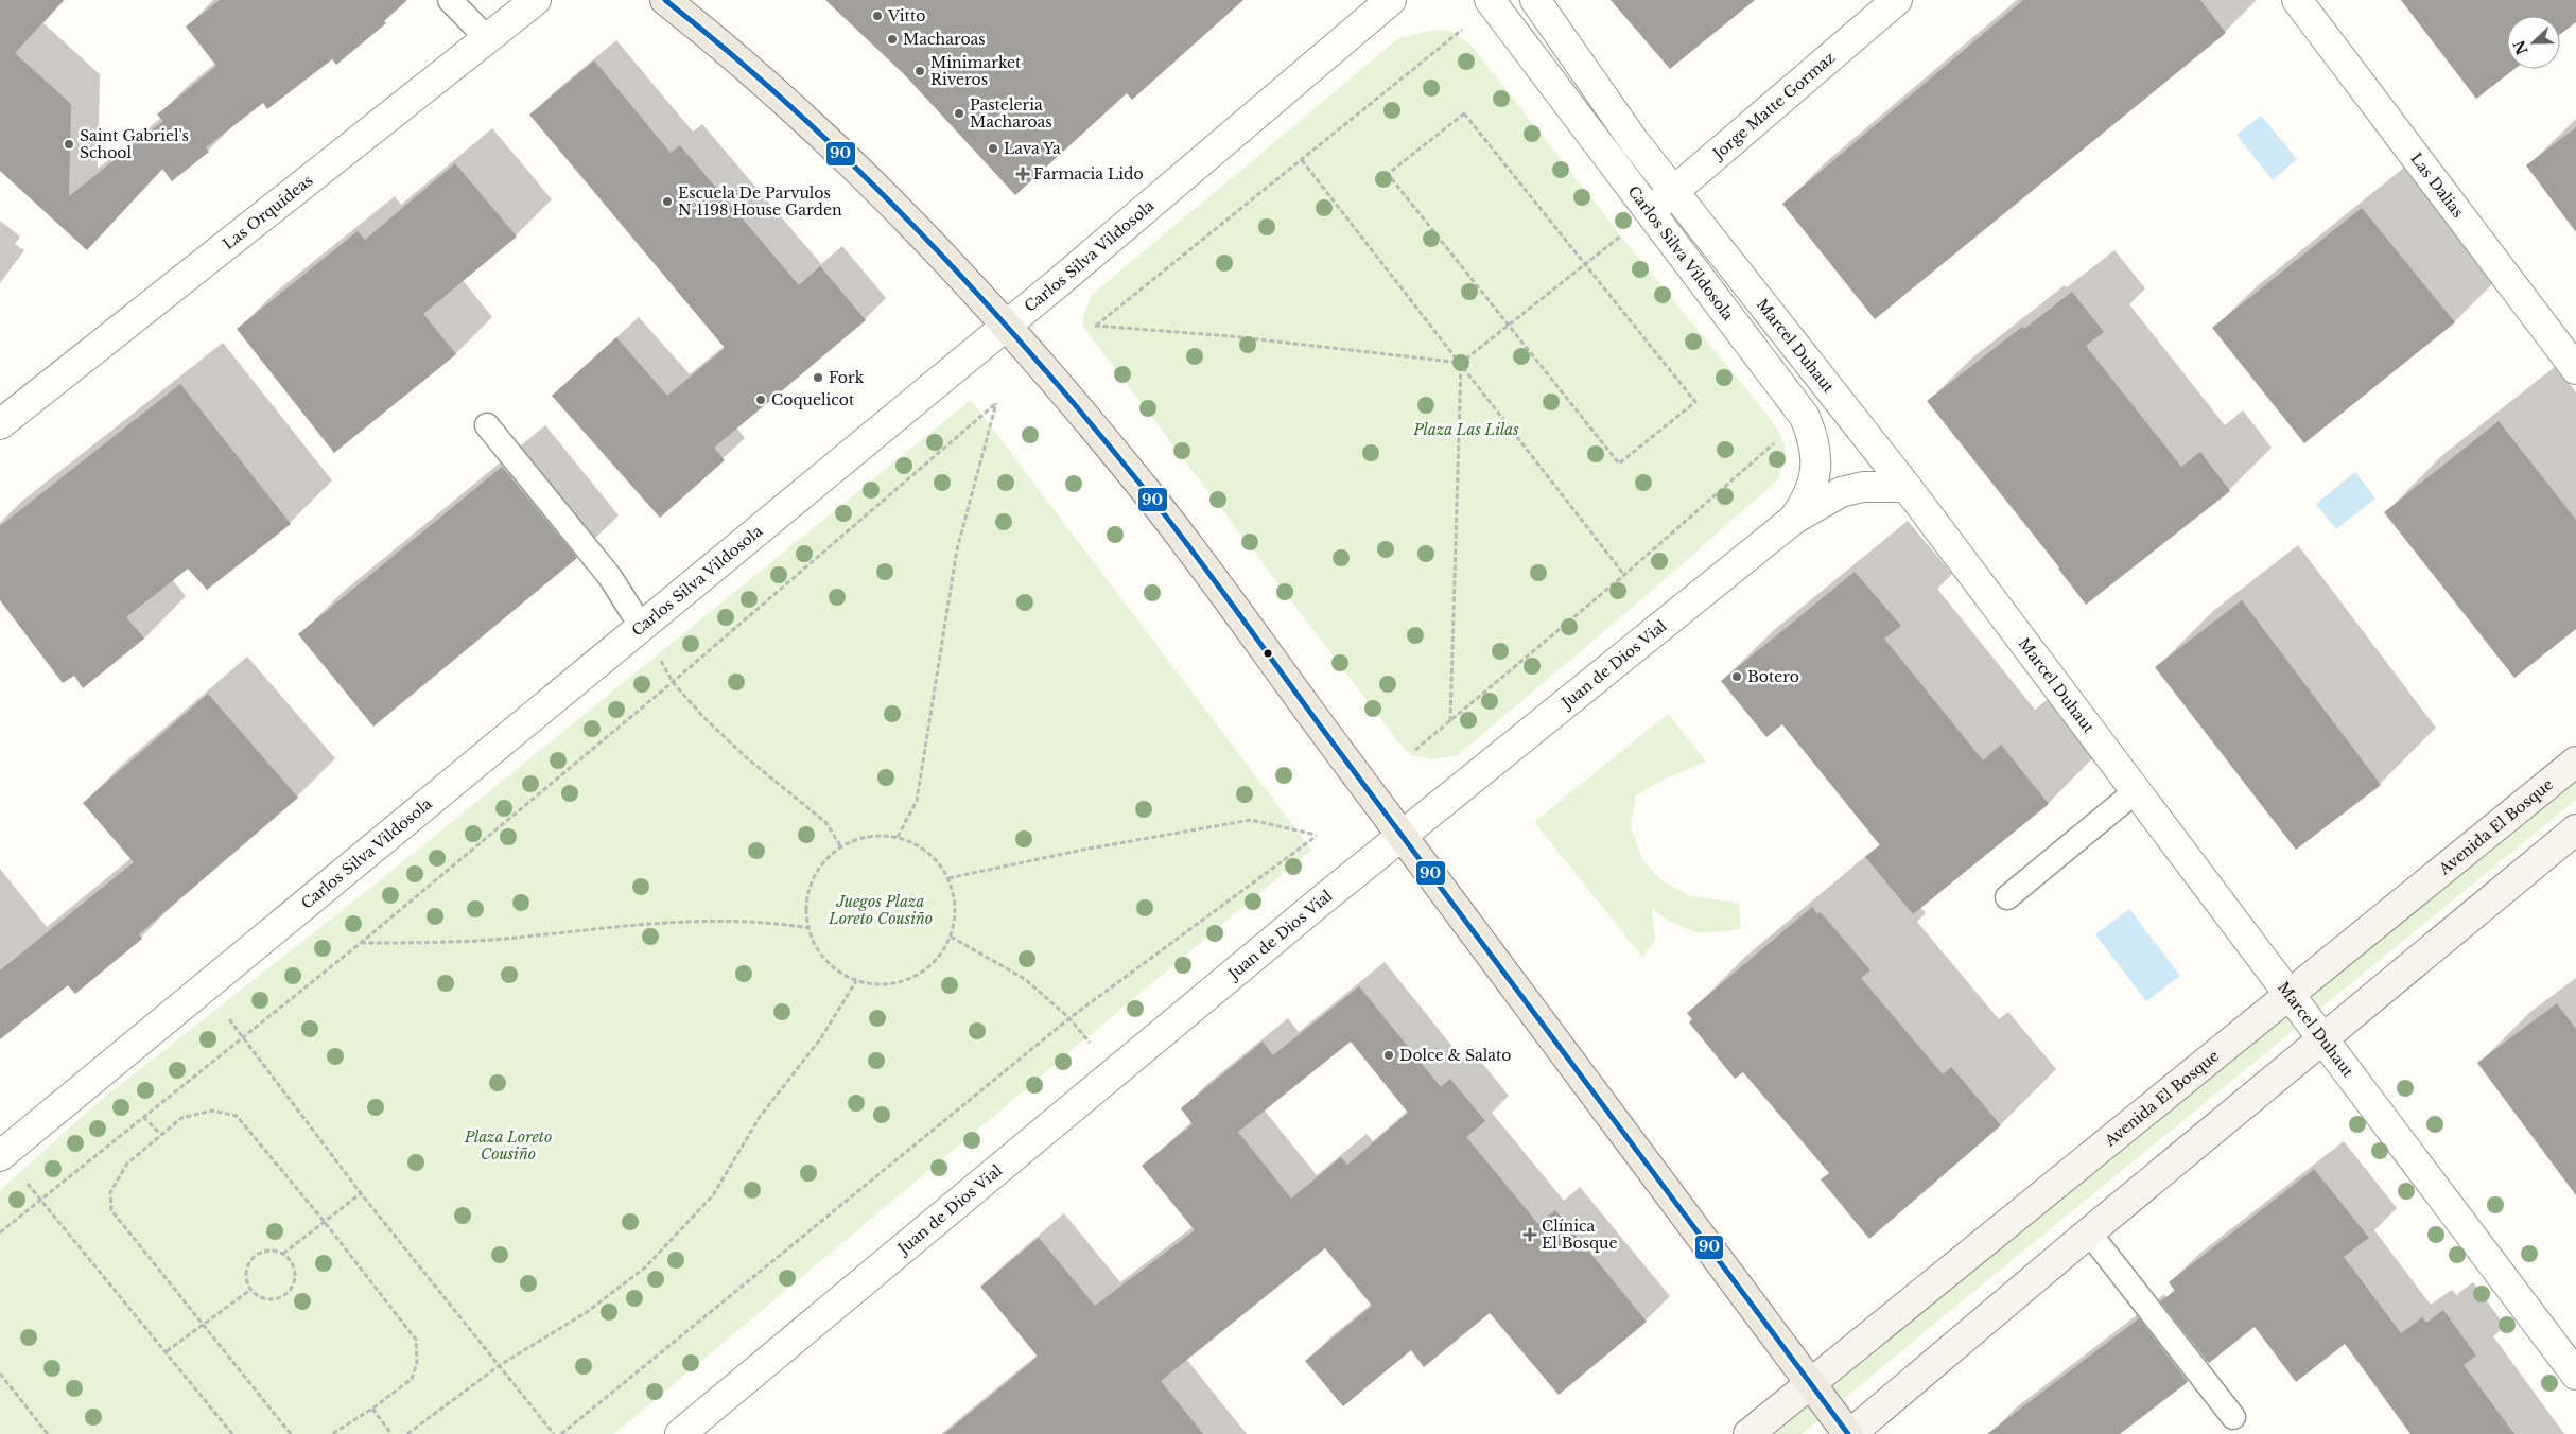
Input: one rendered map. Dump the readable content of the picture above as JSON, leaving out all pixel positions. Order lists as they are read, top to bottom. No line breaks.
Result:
{"streets":{"street":["Jorge Matte Gormaz","Las Dalias","Las Orquídeas","Carlos Silva Vildosola","Marcel Duhaut","Juan de Dios Vial","Avenida El Bosque"]},"crossings":[["Jorge Matte Gormaz","Carlos Silva Vildosola"],["Jorge Matte Gormaz","Marcel Duhaut"],["Carlos Silva Vildosola","Juan de Dios Vial"],["Marcel Duhaut","Juan de Dios Vial"],["Marcel Duhaut","Avenida El Bosque"]],"parks":["Plaza Las Lilas","Juegos Plaza Loreto Cousiño","Plaza Loreto Cousiño"],"places":{"other":["Vitto","Macharoas","Minimarket Riveros","Pasteleria Macharoas","Saint Gabriel's School","Lava Ya","Escuela De Parvulos N°1198 House Garden","Fork","Coquelicot","Botero","Dolce & Salato"],"health":["Farmacia Lido","Clínica El Bosque"]},"lines":["transit line 90"],"north":"left"}
